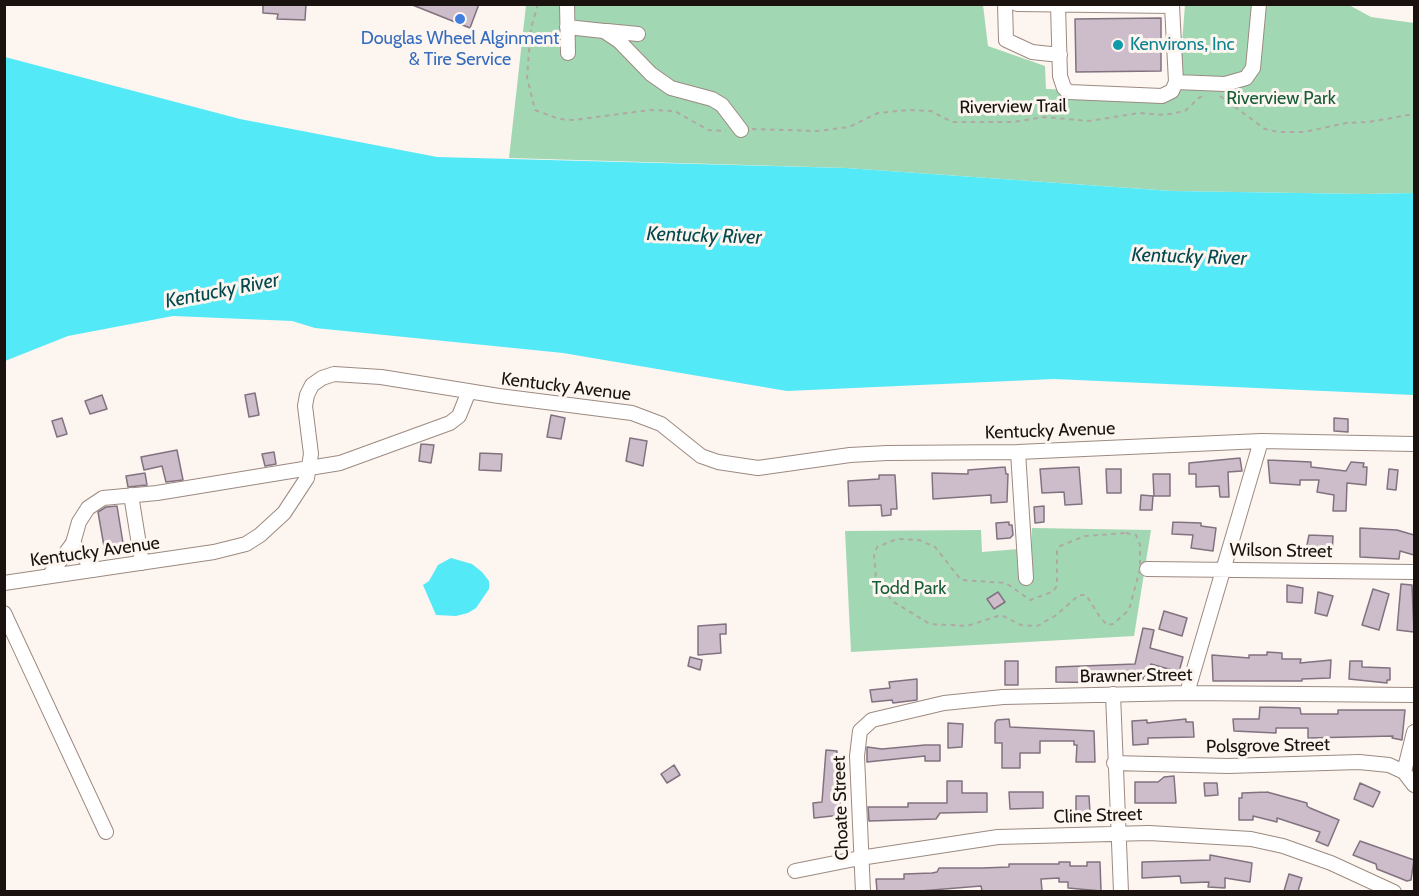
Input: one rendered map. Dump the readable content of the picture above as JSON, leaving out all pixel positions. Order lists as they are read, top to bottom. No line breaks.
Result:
{"streets":{"street":["Kentucky Avenue","Wilson Street","Brawner Street","Polsgrove Street","Choate Street","Cline Street"],"path":["Riverview Trail"]},"crossings":[["Brawner Street","Choate Street"],["Choate Street","Cline Street"]],"water":["Kentucky River"],"parks":["Riverview Park","Todd Park"],"places":["Douglas Wheel Alginment & Tire Service","Kenvirons, Inc"]}
